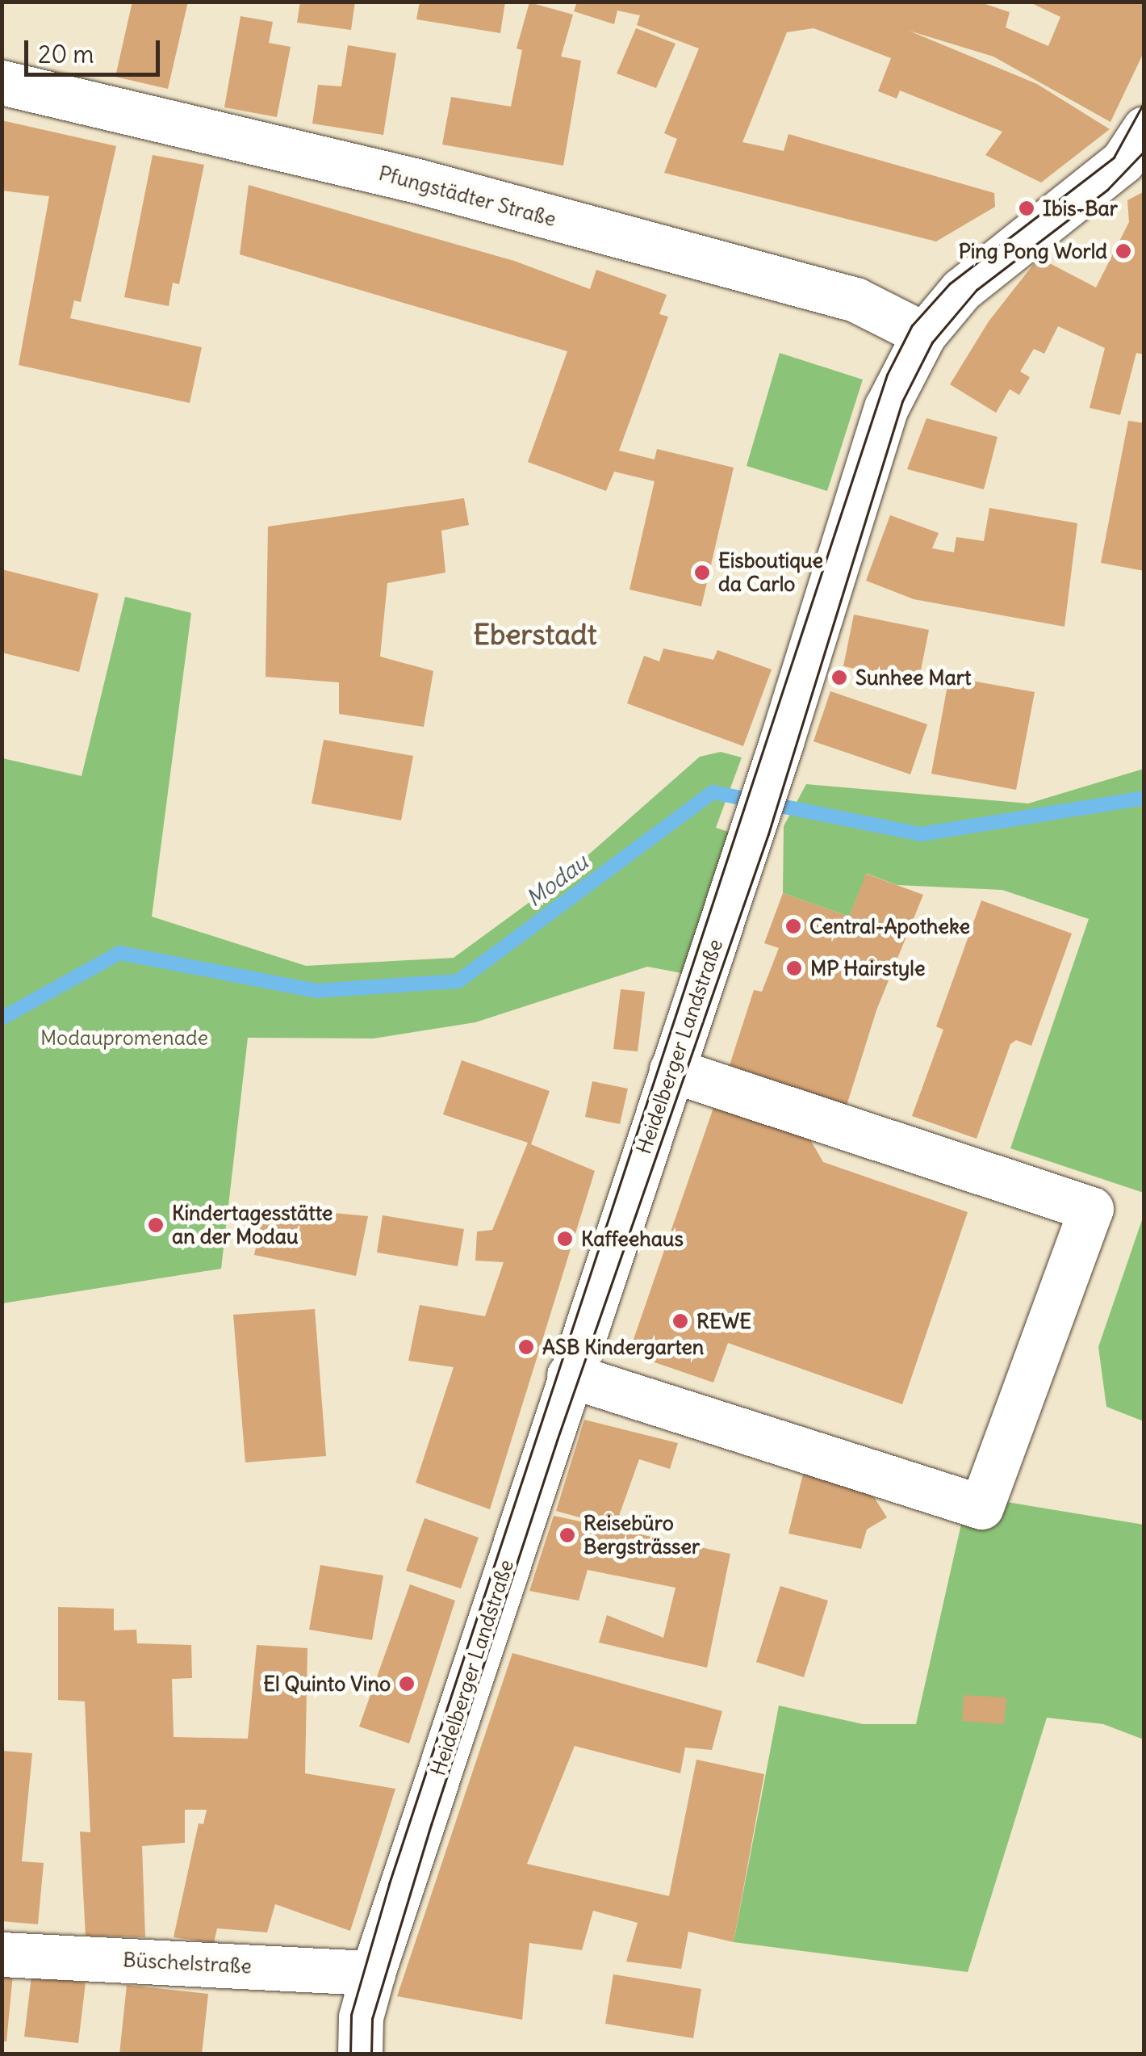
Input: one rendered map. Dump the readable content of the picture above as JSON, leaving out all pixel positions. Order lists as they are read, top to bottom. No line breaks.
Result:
{"streets":{"street":["Pfungstädter Straße","Heidelberger Landstraße","Büschelstraße"]},"crossings":[["Pfungstädter Straße","Heidelberger Landstraße"],["Heidelberger Landstraße","Büschelstraße"]],"districts":["Eberstadt"],"water":["Modau"],"parks":["Modaupromenade"],"places":["Ibis-Bar","Ping Pong World","Eisboutique da Carlo","Sunhee Mart","Central-Apotheke","MP Hairstyle","Kindertagesstätte an der Modau","Kaffeehaus","REWE","ASB Kindergarten","Reisebüro Bergsträsser","El Quinto Vino"],"scale_bar":"20 m"}
